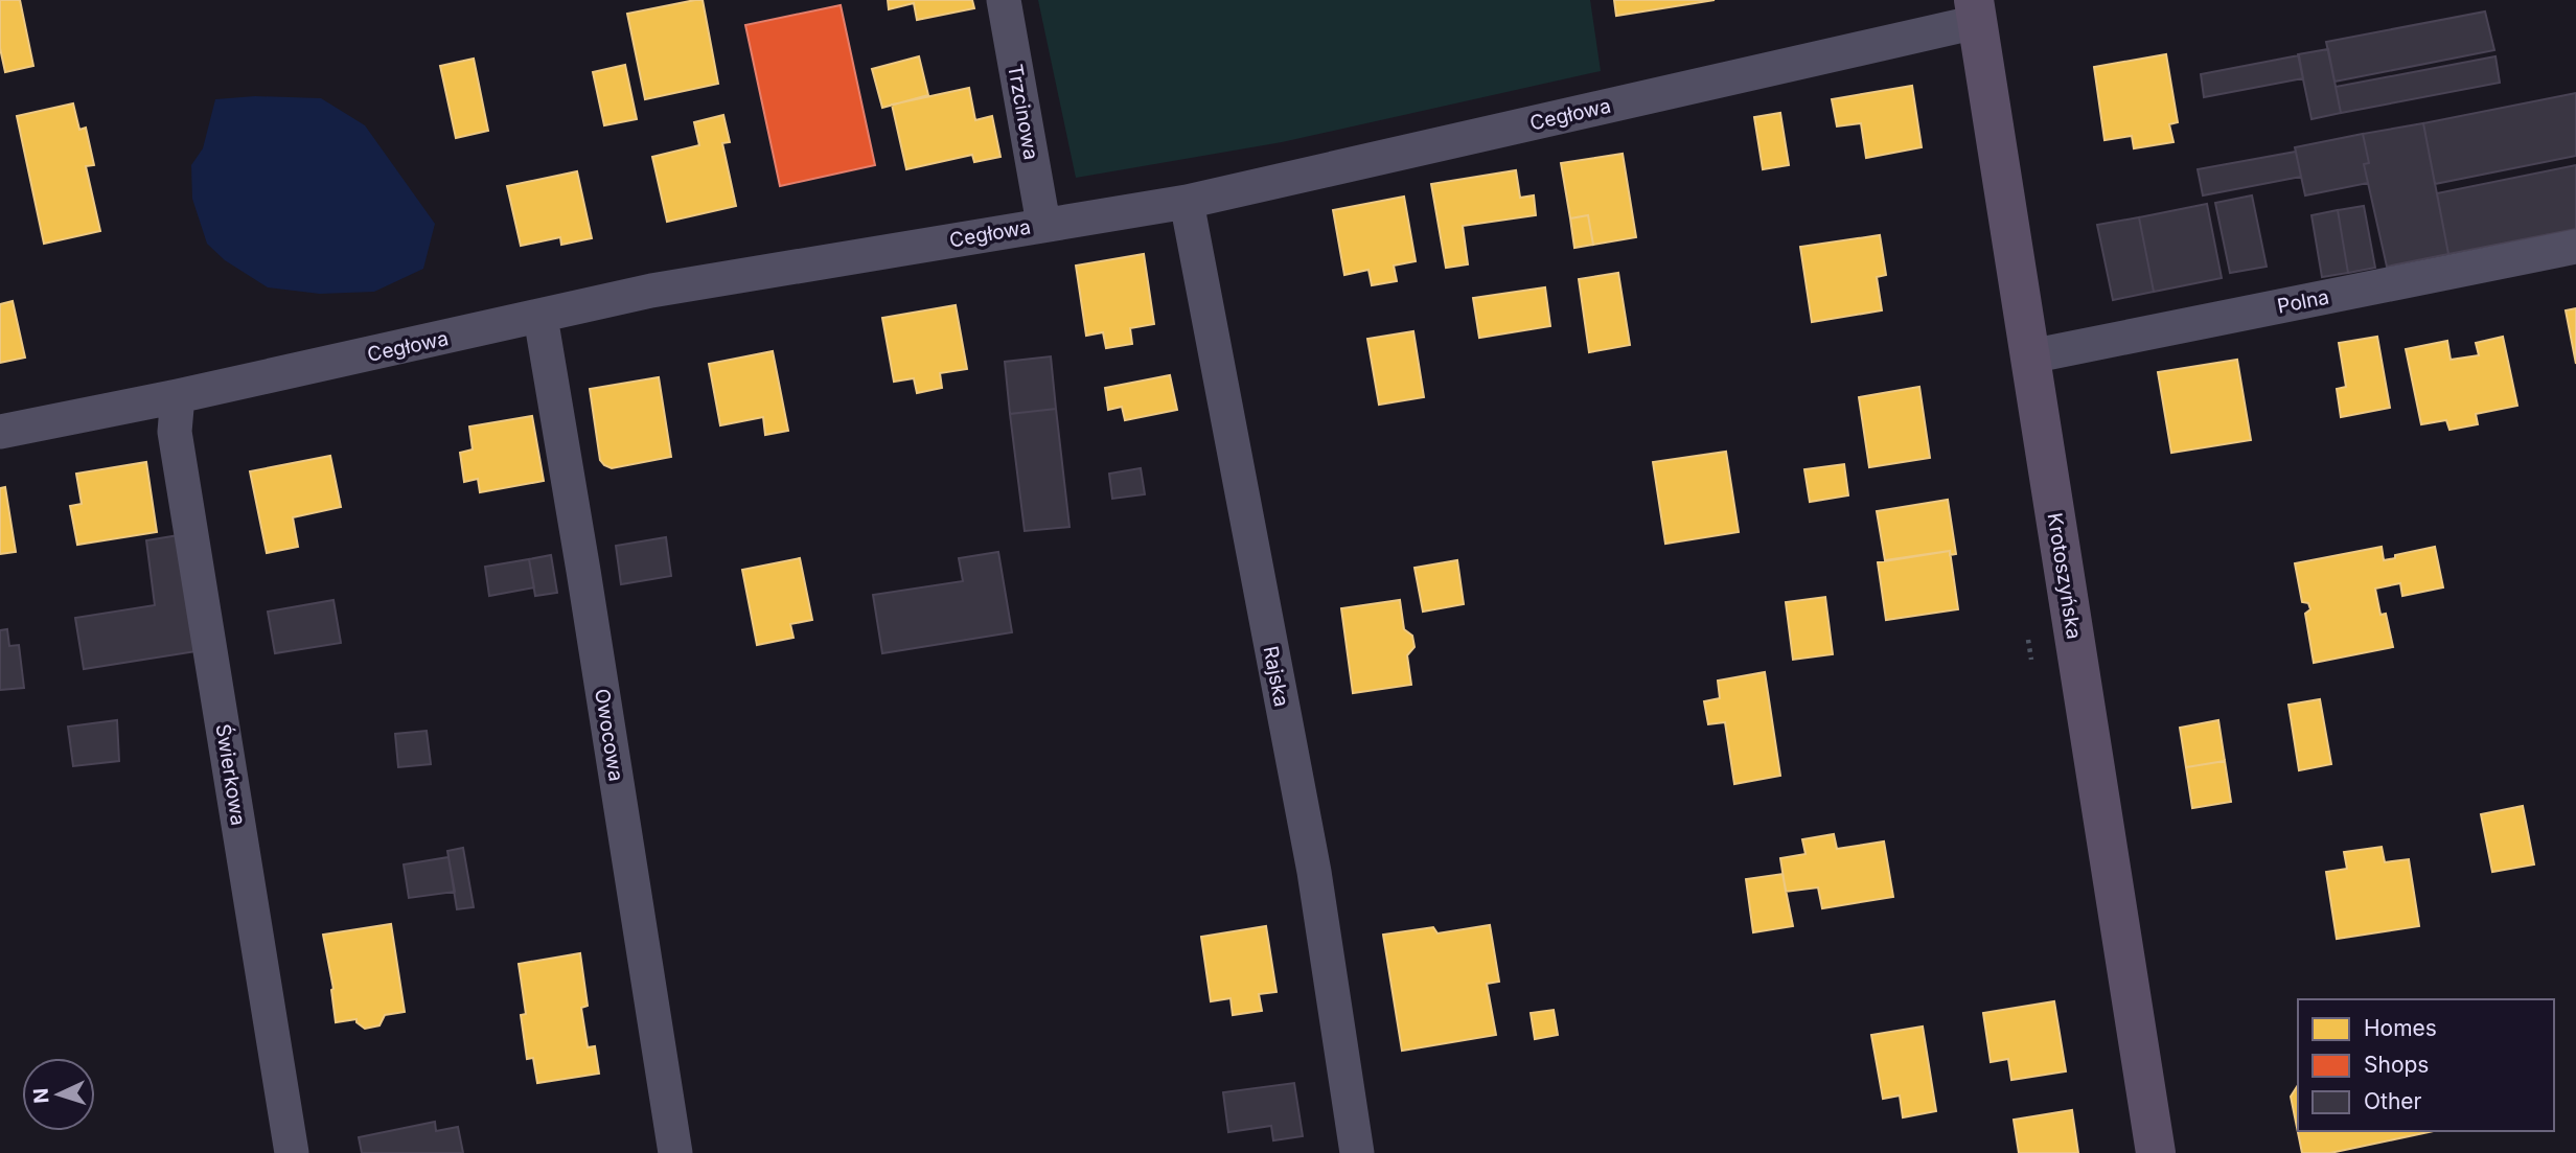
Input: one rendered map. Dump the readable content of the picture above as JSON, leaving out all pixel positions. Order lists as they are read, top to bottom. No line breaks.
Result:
{"streets":{"main road":["Krotoszyńska"],"street":["Trzcinowa","Cegłowa","Polna","Rajska","Owocowa","Świerkowa"]},"crossings":[["Trzcinowa","Cegłowa"],["Cegłowa","Krotoszyńska"],["Cegłowa","Rajska"],["Cegłowa","Owocowa"],["Cegłowa","Świerkowa"],["Polna","Krotoszyńska"]],"legend":["Homes","Shops","Other"],"north":"left"}
